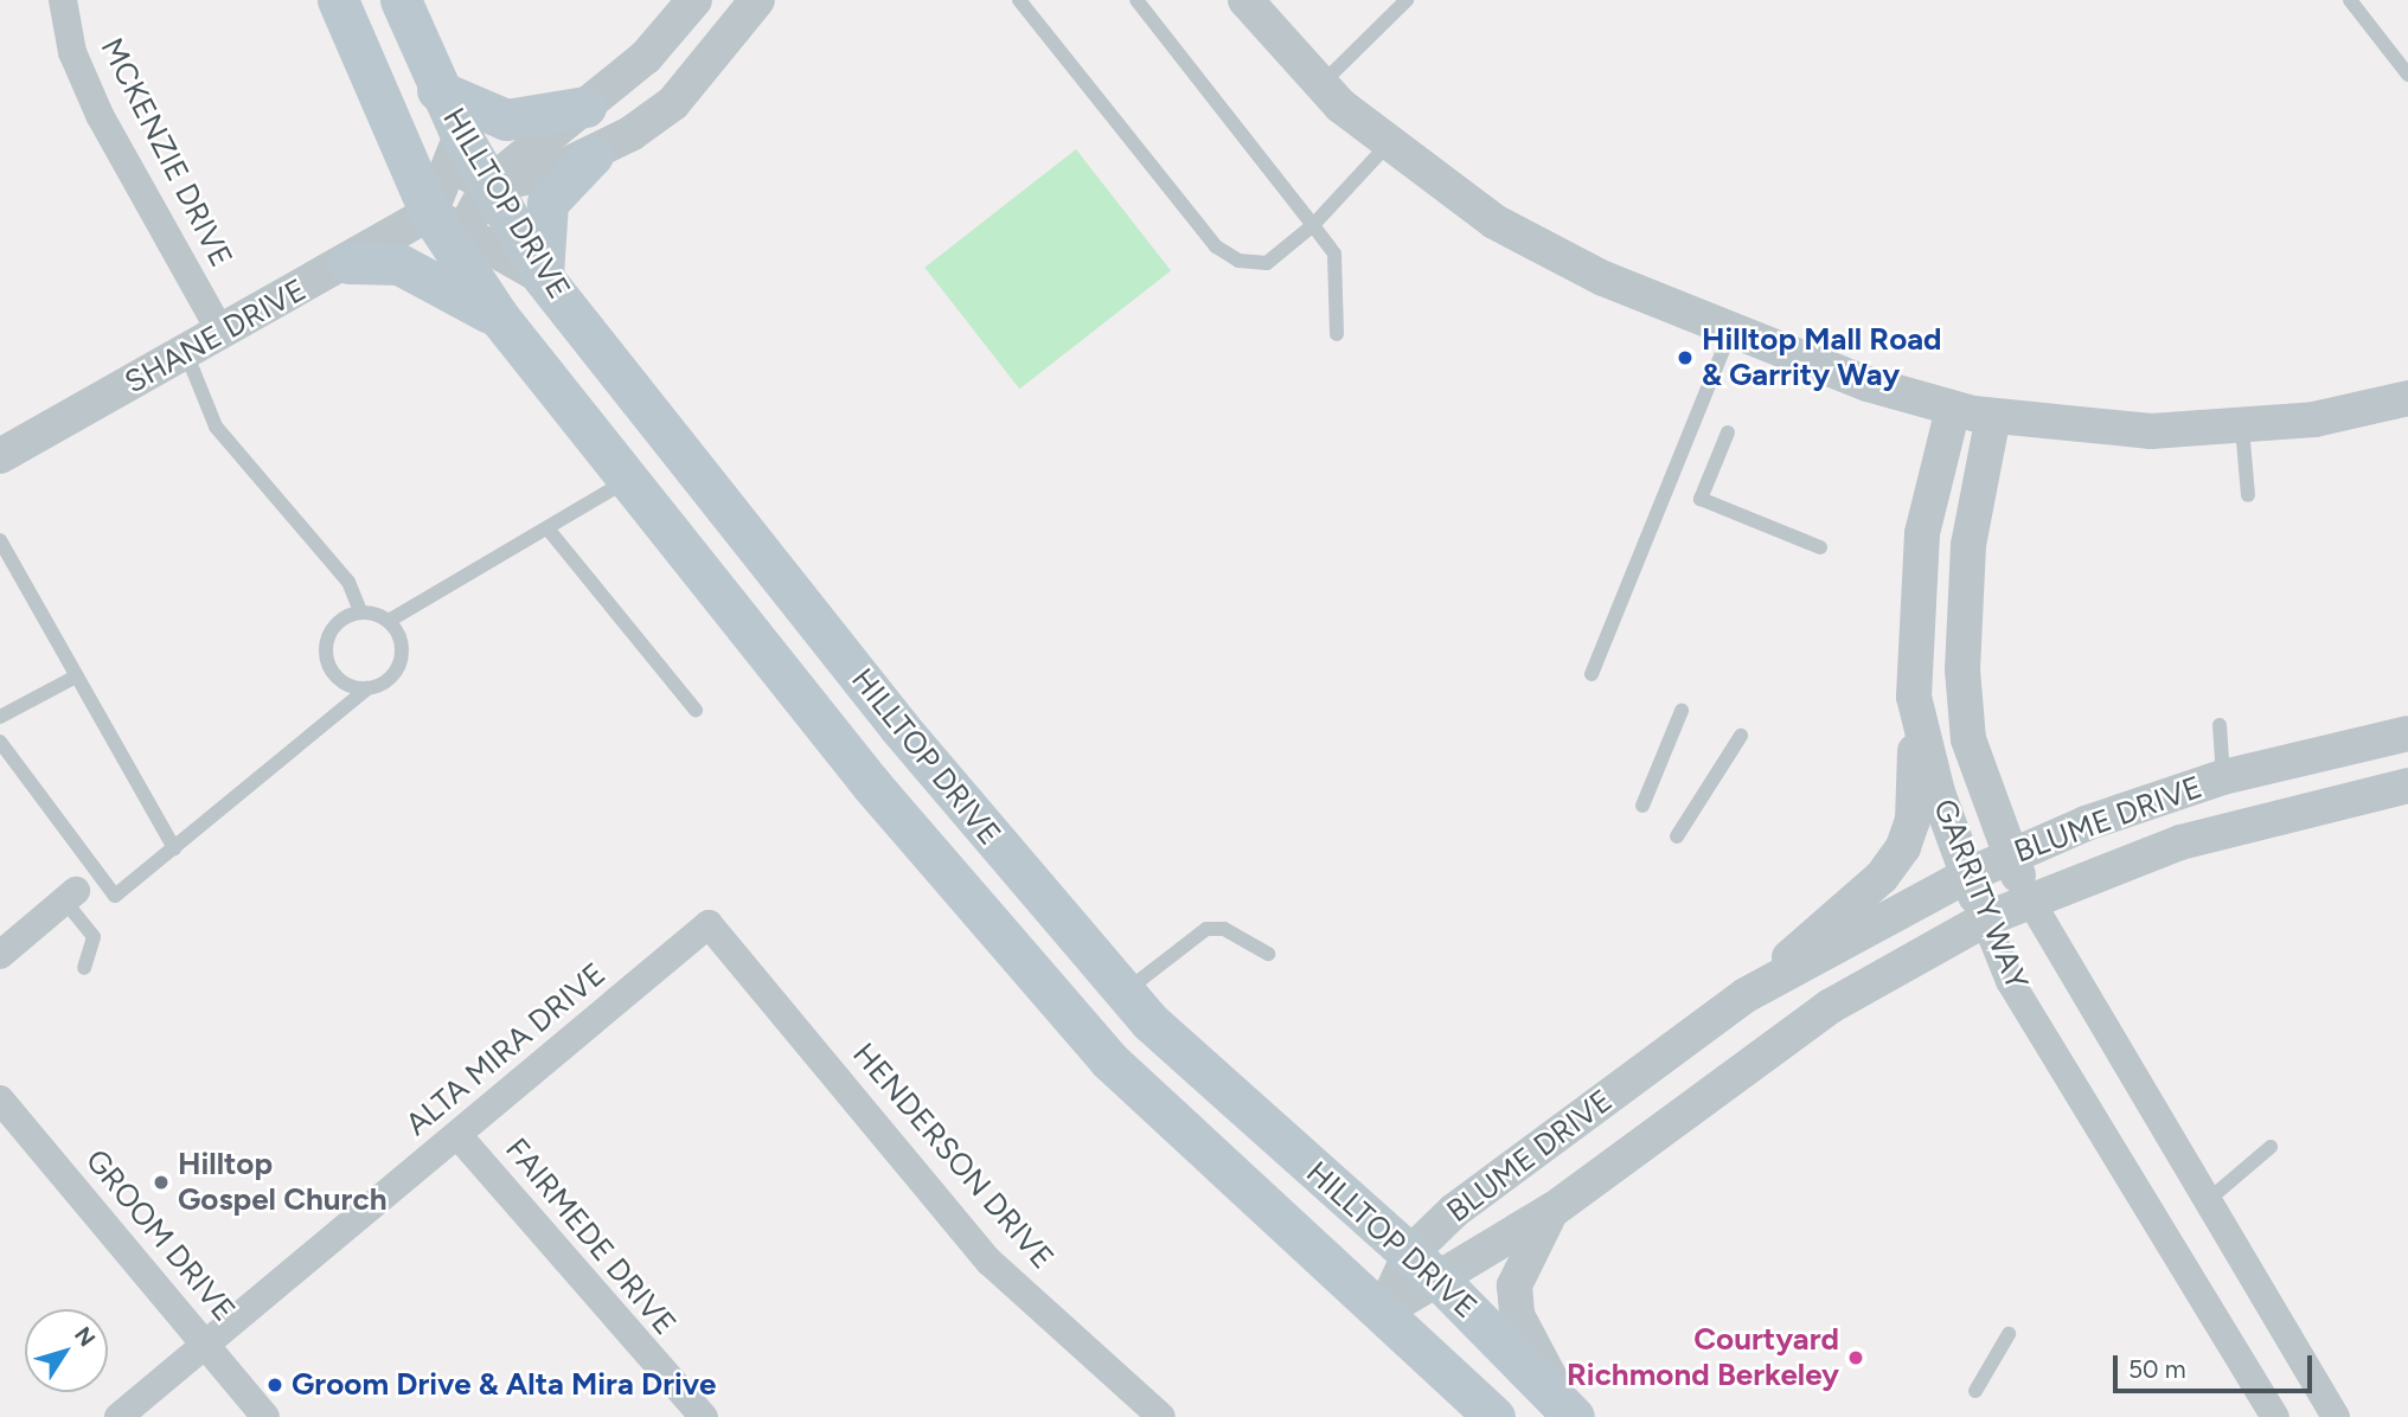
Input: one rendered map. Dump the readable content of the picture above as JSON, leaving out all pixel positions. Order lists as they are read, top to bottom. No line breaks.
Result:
{"streets":{"main road":["HILLTOP DRIVE"],"street":["MCKENZIE DRIVE","SHANE DRIVE","BLUME DRIVE","GARRITY WAY","ALTA MIRA DRIVE","HENDERSON DRIVE","GROOM DRIVE","FAIRMEDE DRIVE"]},"crossings":[["MCKENZIE DRIVE","SHANE DRIVE"],["HILLTOP DRIVE","SHANE DRIVE"],["HILLTOP DRIVE","BLUME DRIVE"],["BLUME DRIVE","GARRITY WAY"],["ALTA MIRA DRIVE","HENDERSON DRIVE"],["ALTA MIRA DRIVE","GROOM DRIVE"],["ALTA MIRA DRIVE","FAIRMEDE DRIVE"]],"places":["Hilltop Mall Road & Garrity Way","Hilltop Gospel Church","Courtyard Richmond Berkeley","Groom Drive & Alta Mira Drive"],"scale_bar":"50 m","north":"top right"}
